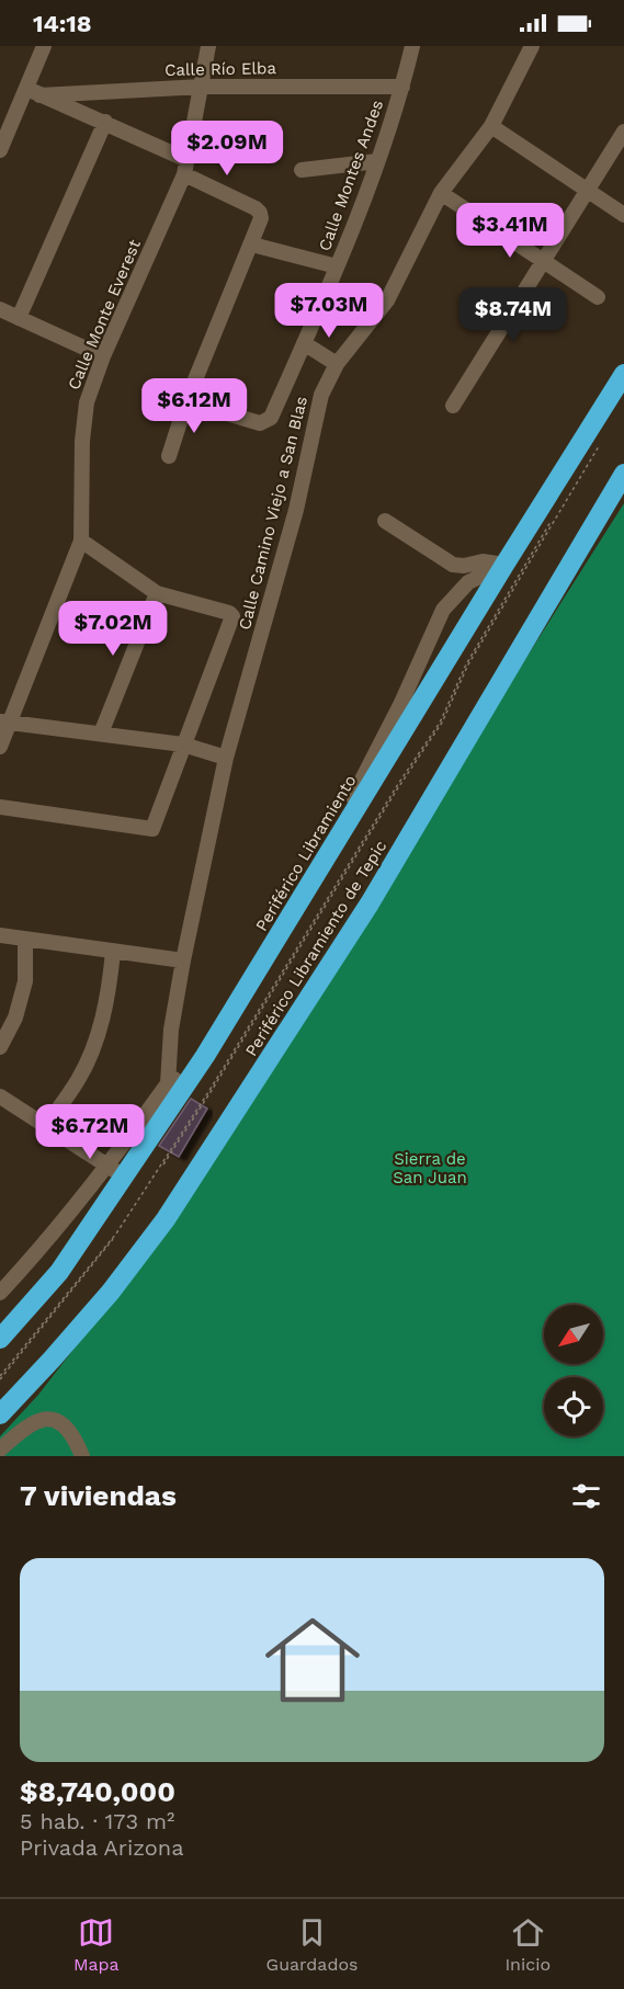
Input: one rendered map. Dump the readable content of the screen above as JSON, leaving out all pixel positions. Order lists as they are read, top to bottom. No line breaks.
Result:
{"streets":{"highway":["Periférico Libramiento","Periférico Libramiento de Tepic"],"street":["Calle Río Elba","Calle Montes Andes","Calle Monte Everest","Calle Camino Viejo a San Blas"]},"crossings":[["Calle Río Elba","Calle Montes Andes"],["Calle Río Elba","Calle Monte Everest"]],"parks":["Sierra de San Juan"],"north":"bottom left","page":{"status":"14:18","price":["$2.09M","$3.41M","$7.03M","$8.74M","$6.12M","$7.02M","$6.72M"],"heading":"7 viviendas","list":[{"name":"$8,740,000","note":"5 hab. · 173 m² · Privada Arizona"}],"tabs":["Mapa","Guardados","Inicio"]}}
